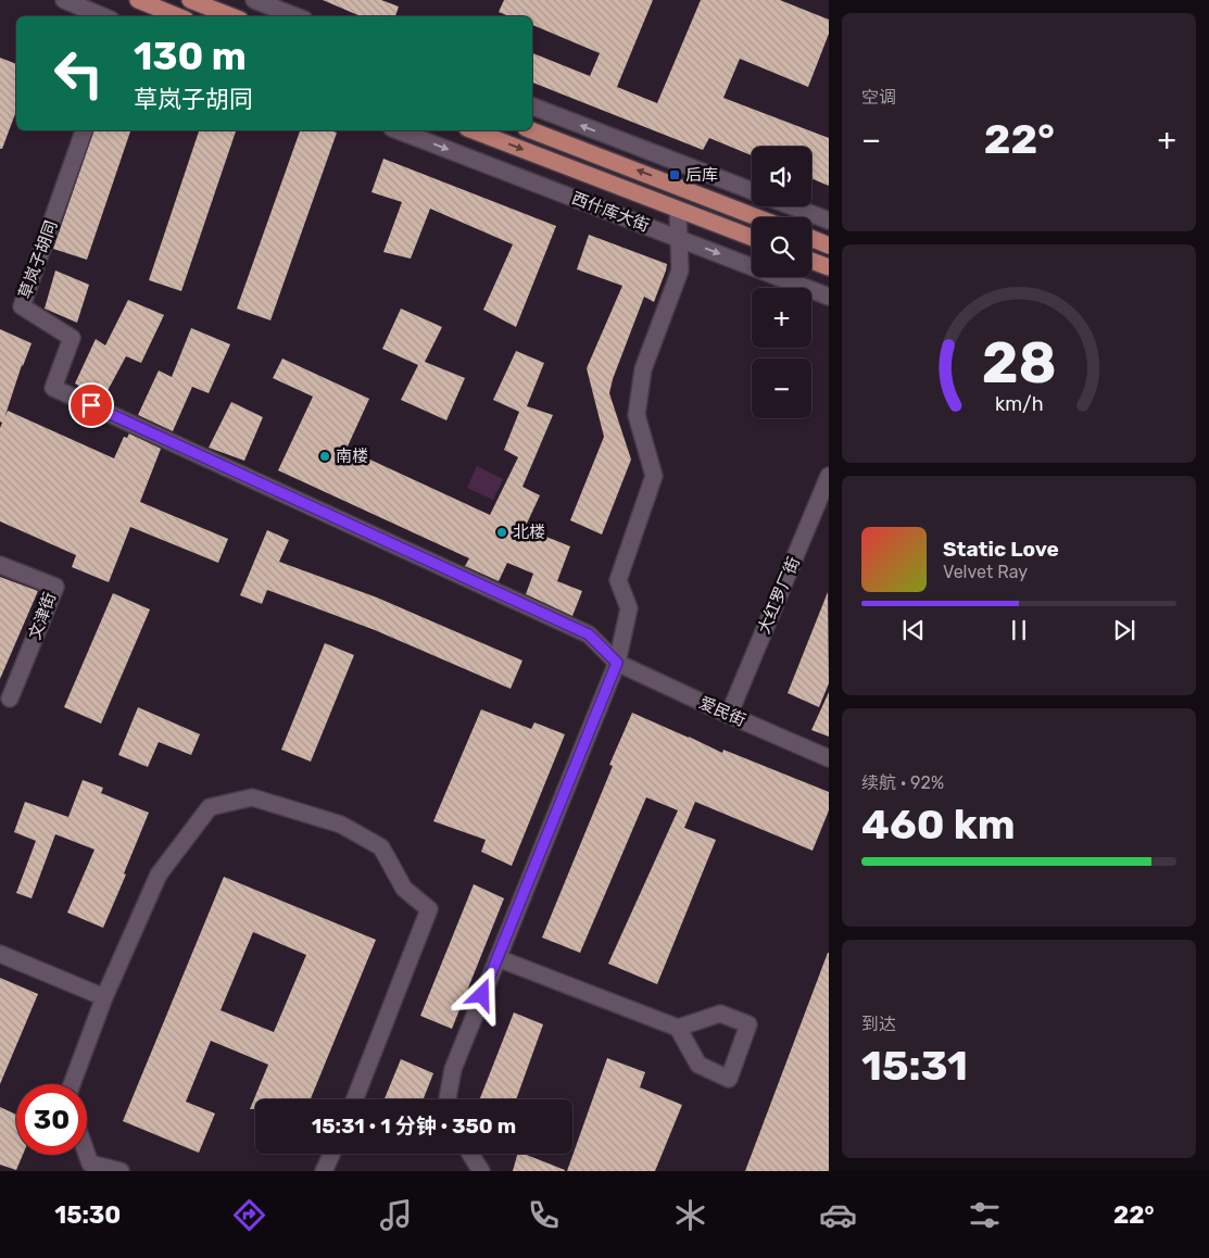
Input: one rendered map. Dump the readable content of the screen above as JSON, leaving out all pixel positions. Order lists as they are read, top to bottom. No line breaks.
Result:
{"streets":{"main road":["西什库大街"],"street":["草岚子胡同","大红罗厂街","文津街","爱民街"]},"crossings":[["草岚子胡同","爱民街"],["大红罗厂街","爱民街"]],"places":{"transit":["后库"],"other":["南楼","北楼"]},"page":{"tile":["空调",["续航 · 92%","460 km"],["到达","15:31"]],"turn":["130 m","草岚子胡同"],"heat":["−","22°","+"],"map_buttons":["+","−"],"song":["Static Love","Velvet Ray"],"limit":"30","trip":"15:31 · 1 分钟 · 350 m","tabs":["15:30","22°"],"gauge":["28","km/h"]}}
